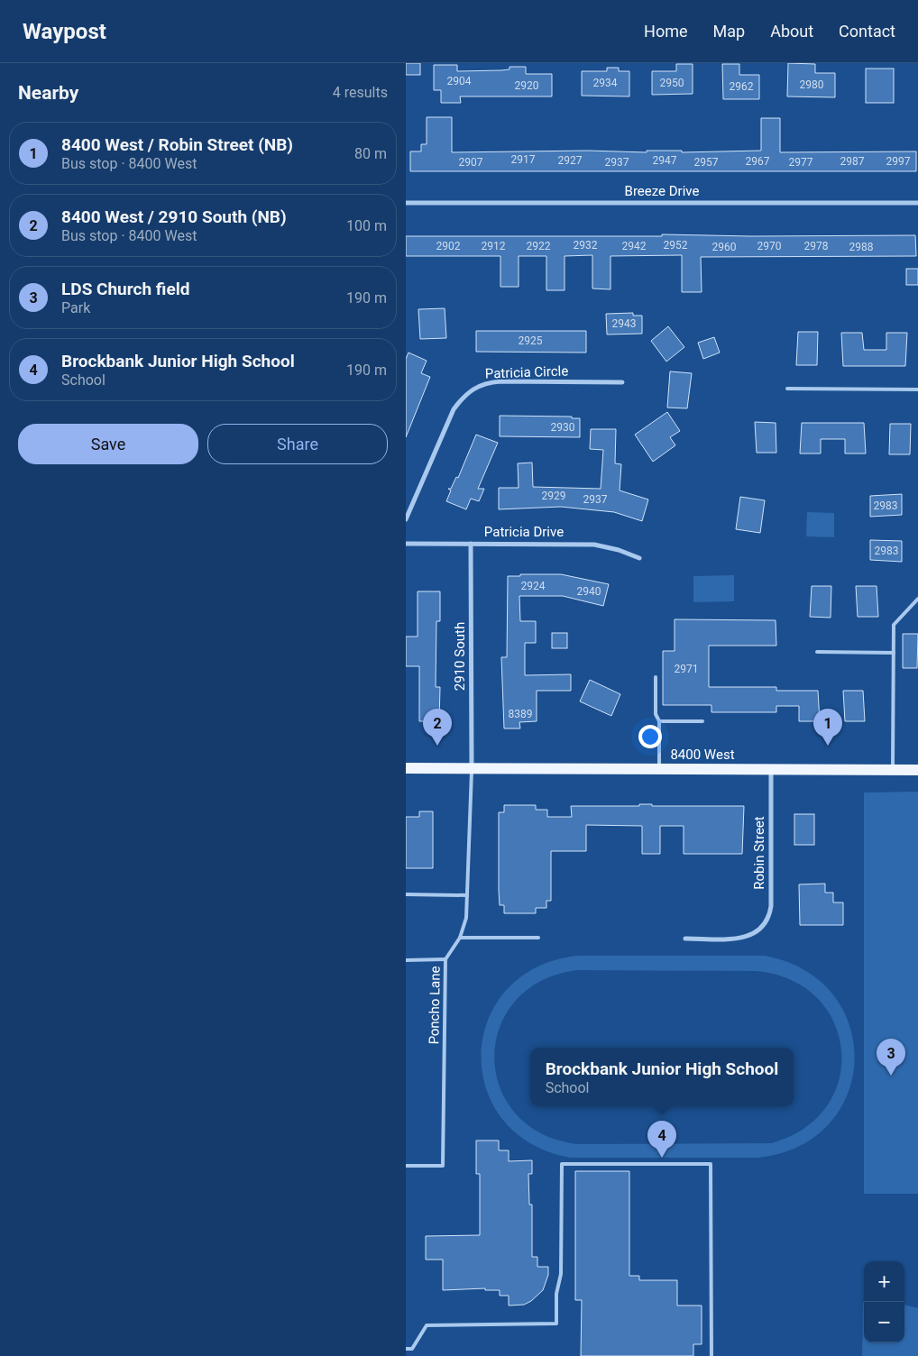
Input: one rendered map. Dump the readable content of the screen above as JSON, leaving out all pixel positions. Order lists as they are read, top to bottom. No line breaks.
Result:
{"streets":{"main road":["8400 West"],"street":["Breeze Drive","Patricia Circle","Patricia Drive","2910 South","Robin Street"],"lane":["Poncho Lane"]},"crossings":[["Patricia Drive","2910 South"],["2910 South","8400 West"],["2910 South","Poncho Lane"],["8400 West","Robin Street"],["8400 West","Poncho Lane"]],"house_numbers":["2904","2934","2950","2980","2920","2962","2917","2927","2947","2967","2987","2997","2907","2937","2957","2977","2932","2952","2902","2912","2922","2942","2970","2978","2960","2988","2943","2925","2930","2929","2937","2983","2983","2924","2940","2971","8389"],"page":{"header":"Waypost","nav":["Home","Map","About","Contact"],"heading":["Nearby","4 results"],"list":[{"mark":"1","name":"8400 West / Robin Street (NB)","note":"Bus stop · 8400 West","value":"80 m"},{"mark":"2","name":"8400 West / 2910 South (NB)","note":"Bus stop · 8400 West","value":"100 m"},{"mark":"3","name":"LDS Church field","note":"Park","value":"190 m"},{"mark":"4","name":"Brockbank Junior High School","note":"School","value":"190 m"}],"buttons":["Save","Share"],"pins":["1","2","3","4"],"popup":["Brockbank Junior High School","School"],"map_buttons":["+","−"]}}
